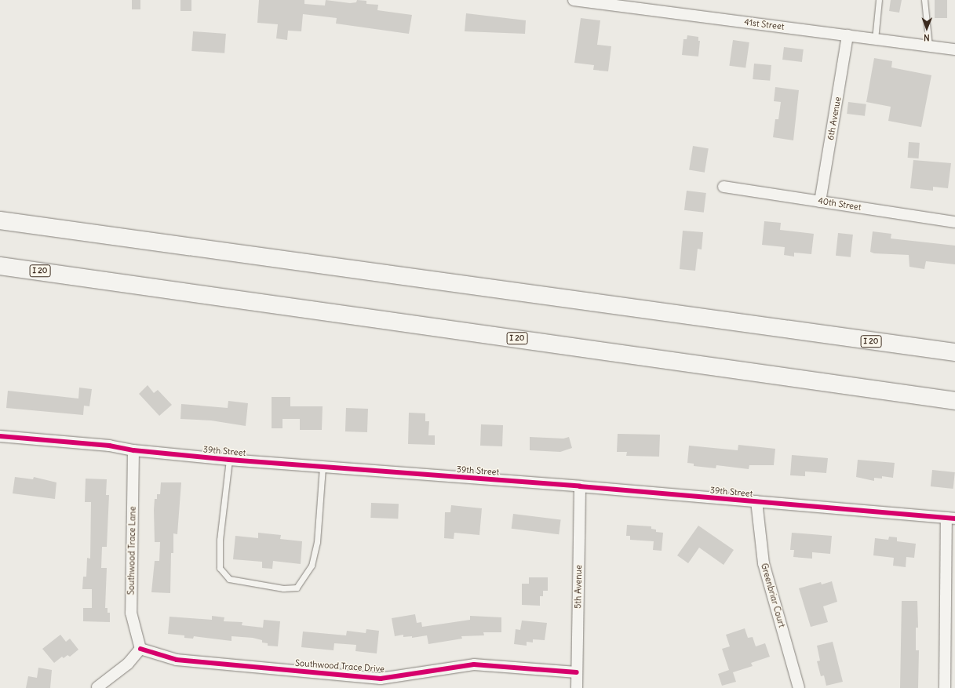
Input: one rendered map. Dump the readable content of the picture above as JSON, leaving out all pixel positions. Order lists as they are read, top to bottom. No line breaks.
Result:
{"streets":{"highway":["I 20"],"street":["41st Street","6th Avenue","40th Street","39th Street","Southwood Trace Lane","5th Avenue","Greenbriar Court","Southwood Trace Drive"]},"crossings":[["41st Street","6th Avenue"],["6th Avenue","40th Street"],["39th Street","Southwood Trace Lane"],["39th Street","5th Avenue"],["39th Street","Greenbriar Court"],["Southwood Trace Lane","Southwood Trace Drive"],["5th Avenue","Southwood Trace Drive"]],"north":"bottom"}
